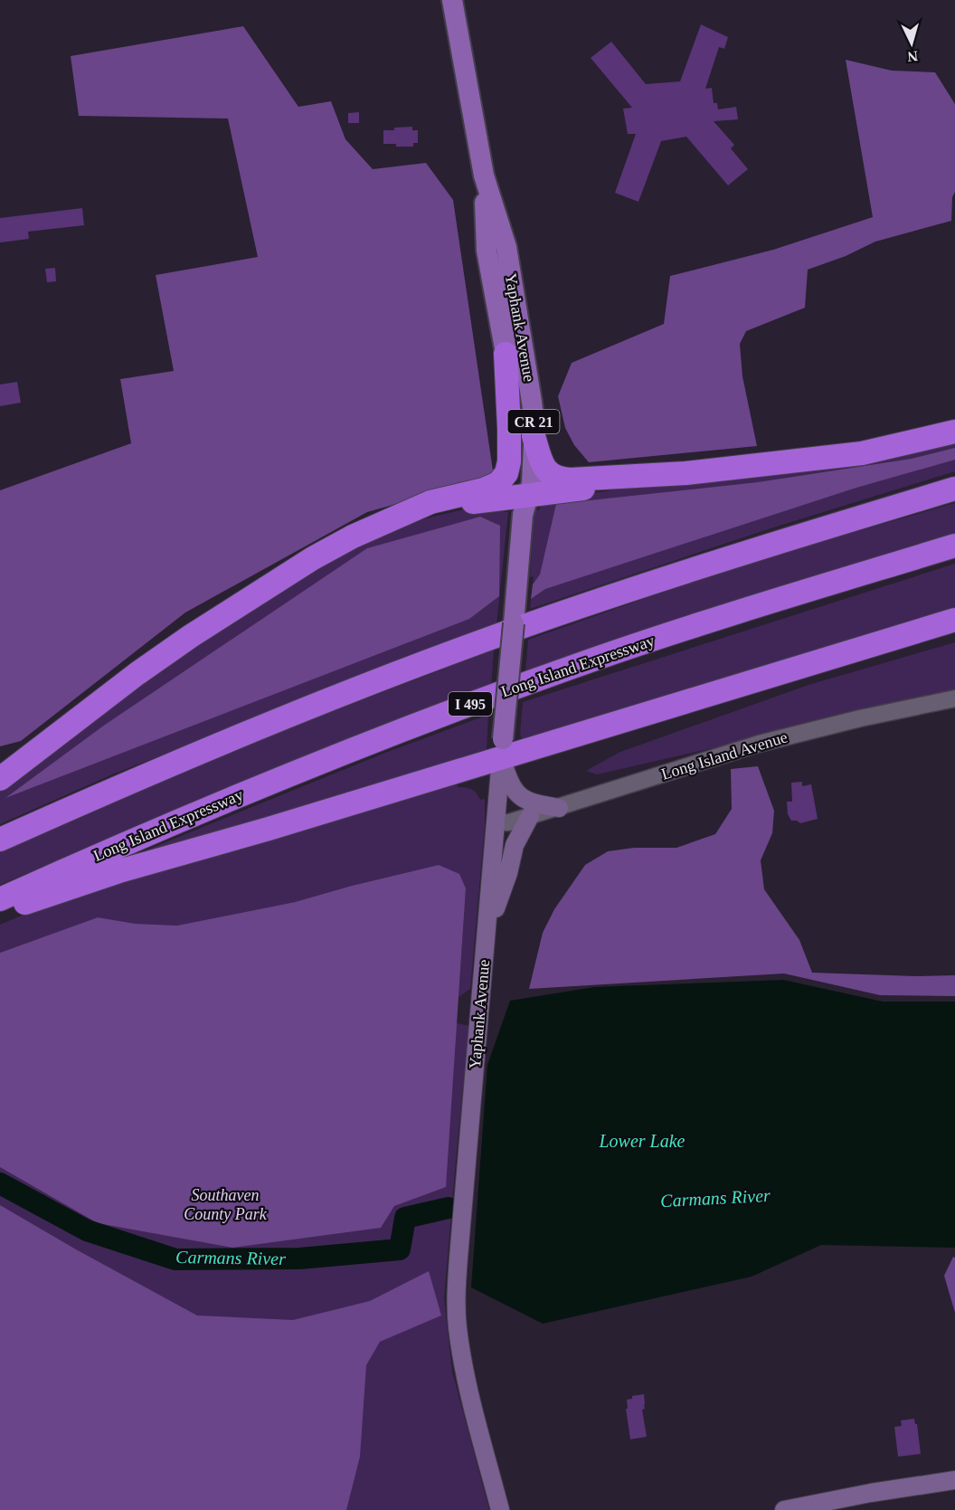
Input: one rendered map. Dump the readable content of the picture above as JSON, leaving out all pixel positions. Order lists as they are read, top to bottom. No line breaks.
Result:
{"streets":{"highway":["Long Island Expressway","I 495"],"main road":["Yaphank Avenue","CR 21"],"street":["Long Island Avenue"]},"crossings":[["Yaphank Avenue","Long Island Avenue"]],"water":["Lower Lake","Carmans River"],"parks":["Southaven County Park"],"north":"bottom"}
